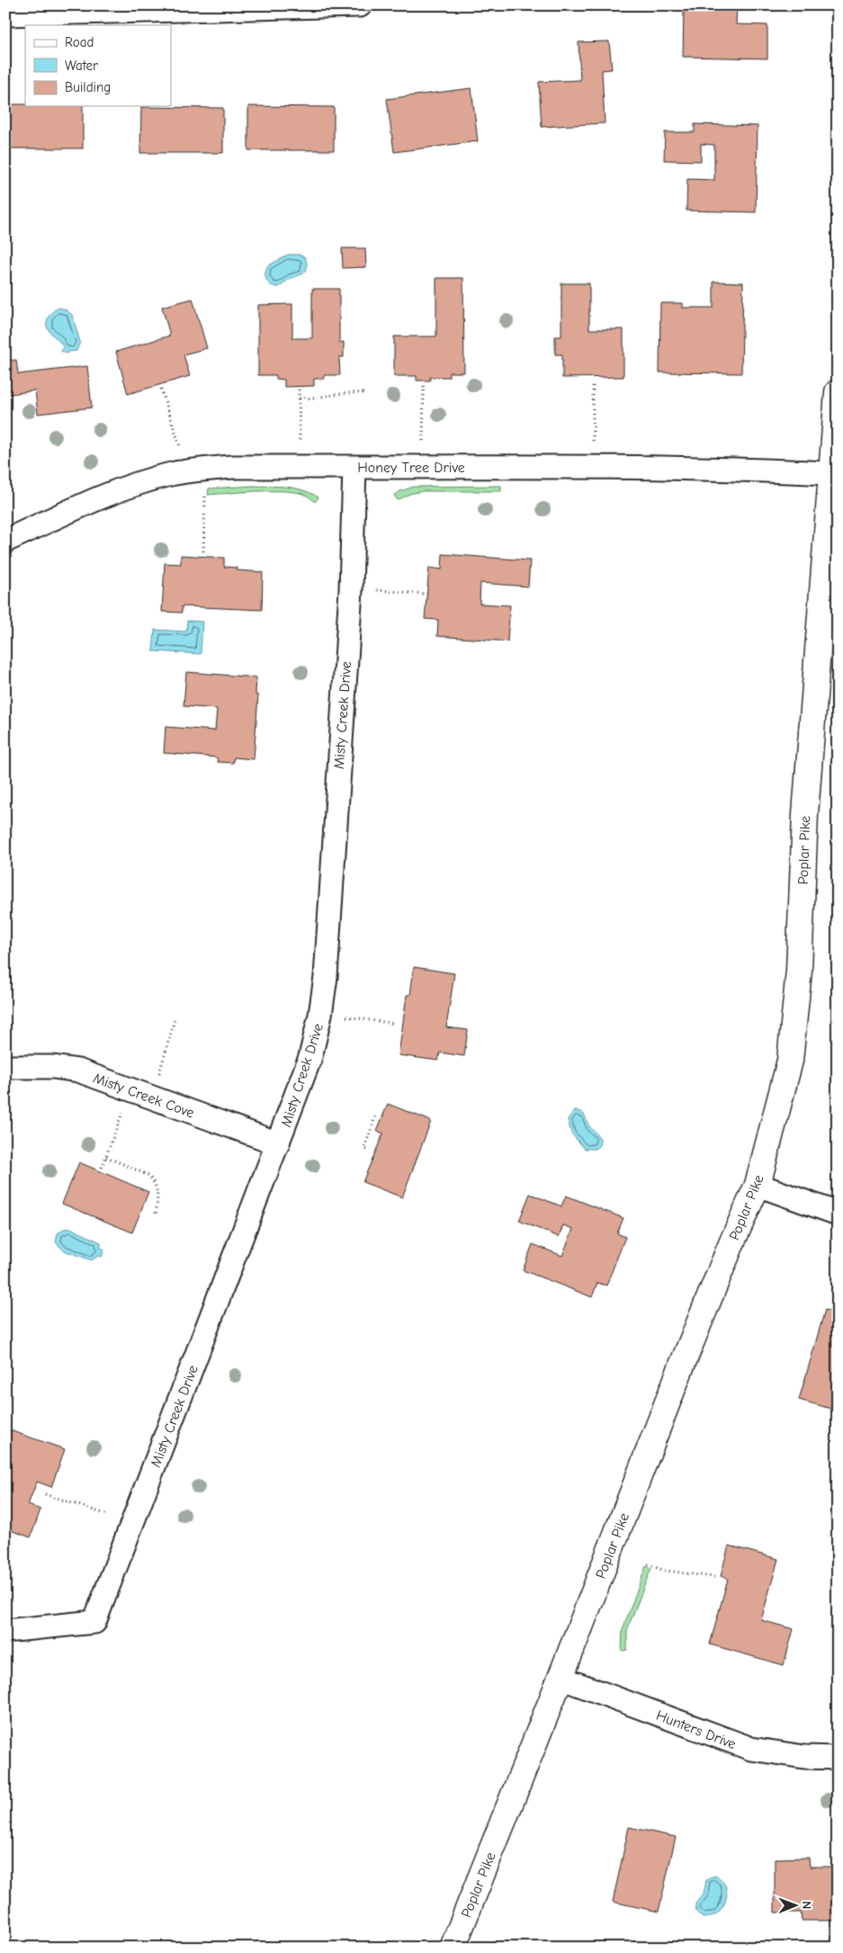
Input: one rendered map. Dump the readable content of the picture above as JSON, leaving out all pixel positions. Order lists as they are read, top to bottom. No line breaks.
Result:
{"streets":{"main road":["Poplar Pike"],"street":["Honey Tree Drive","Misty Creek Drive","Misty Creek Cove","Hunters Drive"]},"crossings":[["Honey Tree Drive","Misty Creek Drive"],["Honey Tree Drive","Poplar Pike"],["Misty Creek Drive","Misty Creek Cove"],["Poplar Pike","Hunters Drive"]],"legend":["Road","Water","Building"],"north":"right"}
